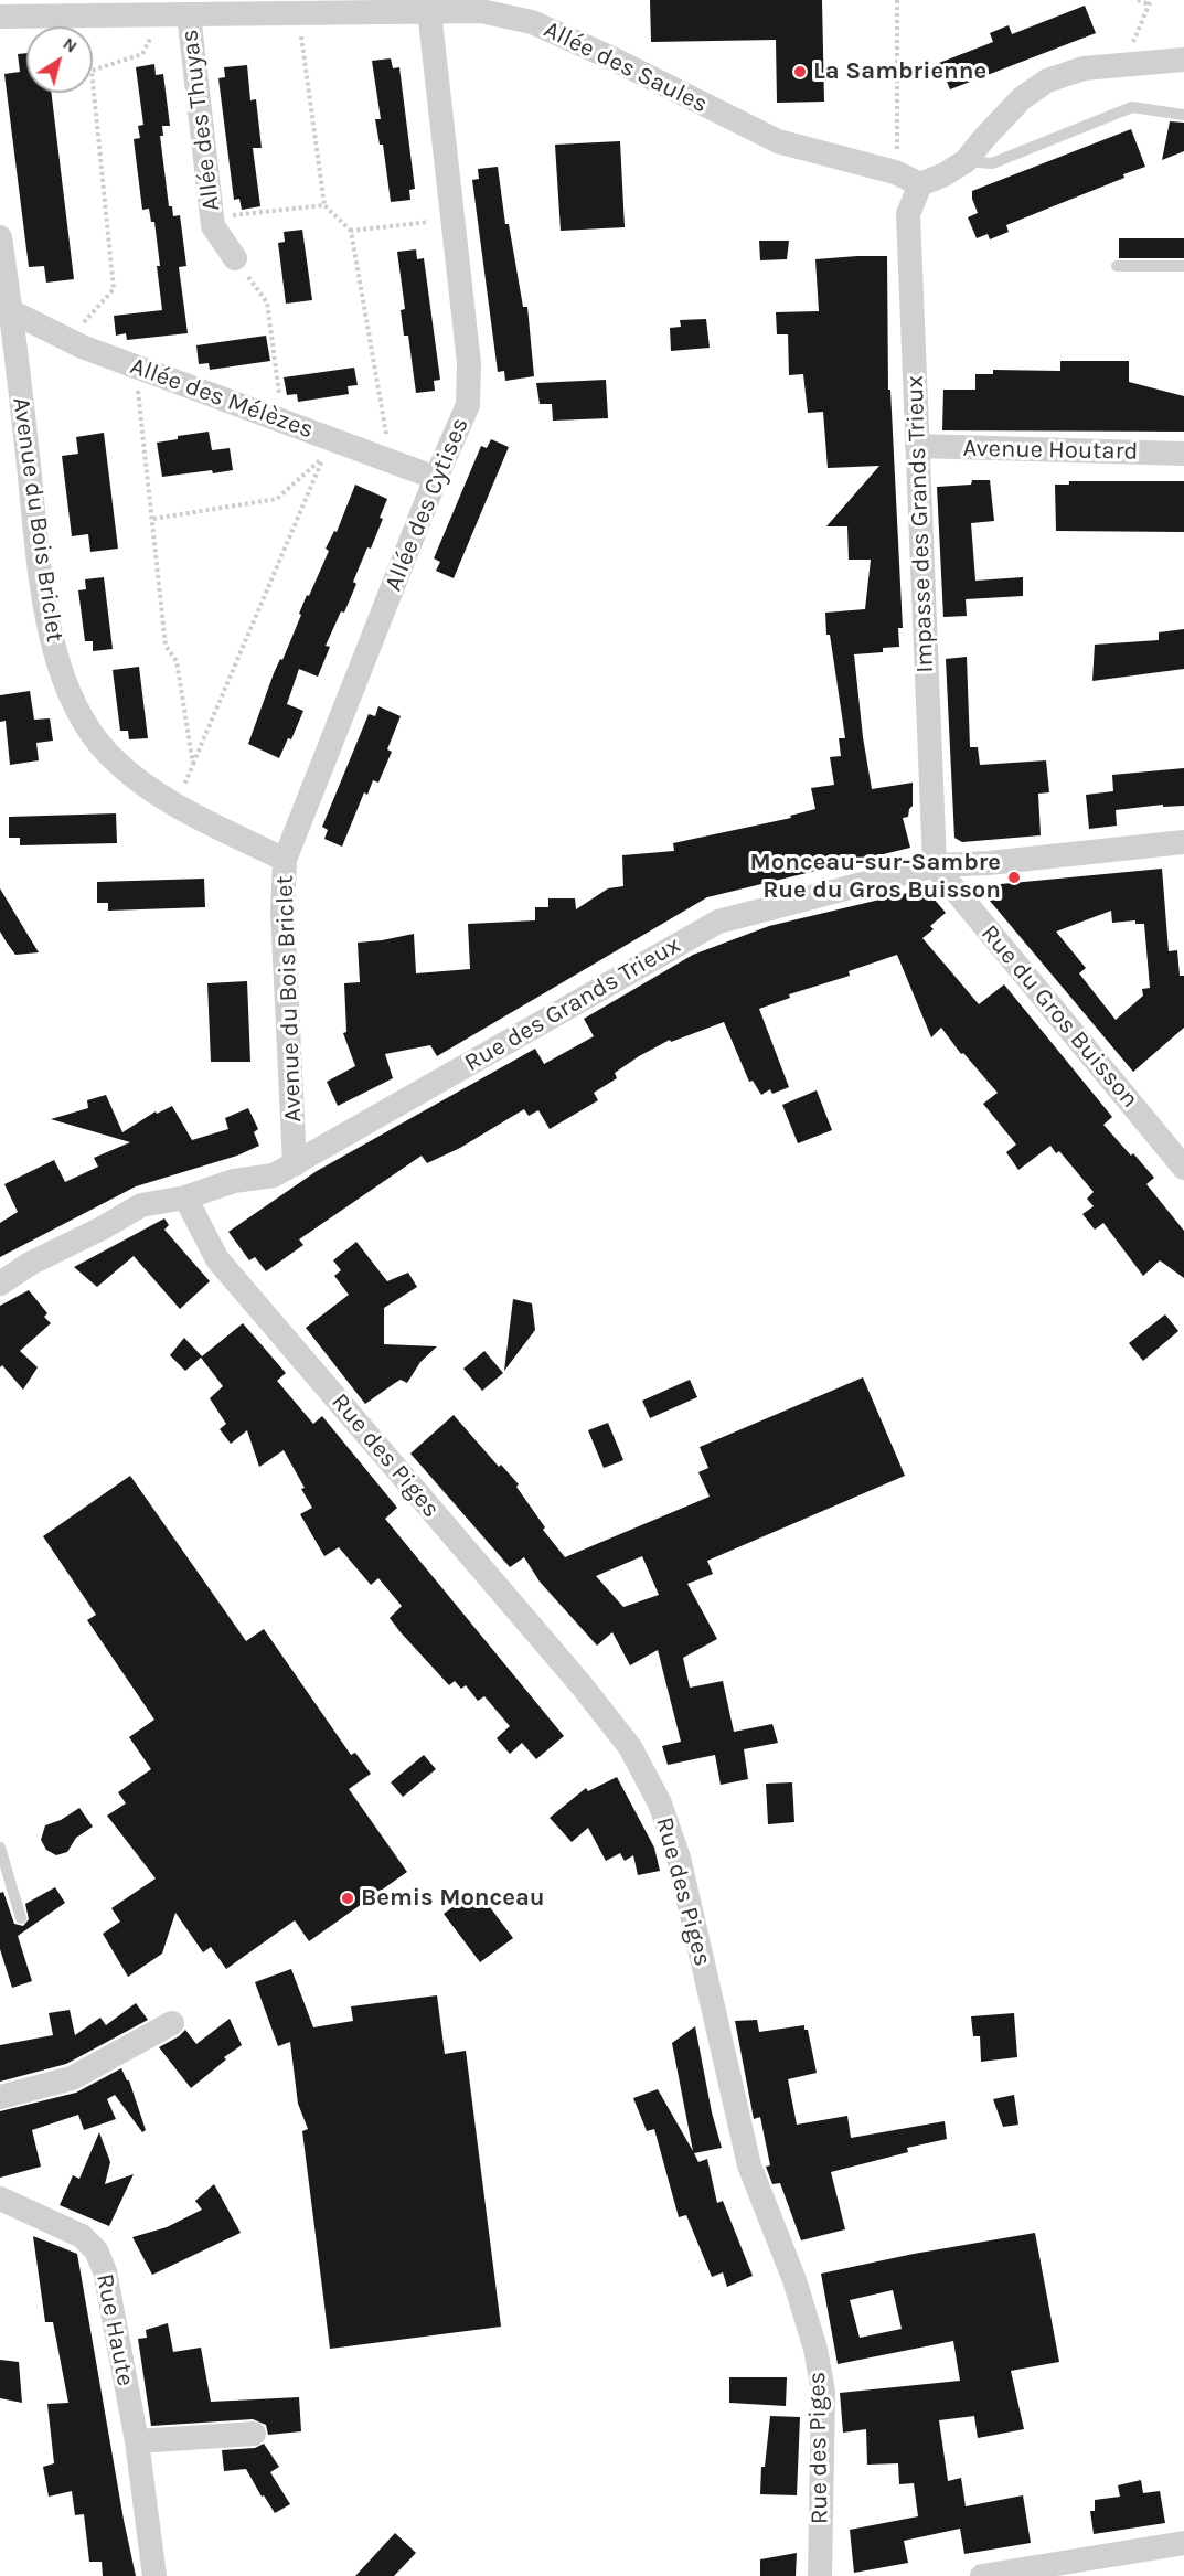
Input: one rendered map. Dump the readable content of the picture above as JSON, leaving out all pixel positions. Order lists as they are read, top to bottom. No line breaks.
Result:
{"streets":{"street":["Allée des Saules","Allée des Thuyas","Allée des Mélèzes","Avenue Houtard","Allée des Cytises","Avenue du Bois Briclet","Impasse des Grands Trieux","Rue des Grands Trieux","Rue du Gros Buisson","Rue des Piges","Rue Haute"]},"crossings":[["Allée des Saules","Allée des Thuyas"],["Allée des Saules","Allée des Cytises"],["Allée des Saules","Impasse des Grands Trieux"],["Allée des Mélèzes","Allée des Cytises"],["Allée des Mélèzes","Avenue du Bois Briclet"],["Avenue Houtard","Impasse des Grands Trieux"],["Allée des Cytises","Avenue du Bois Briclet"],["Avenue du Bois Briclet","Rue des Grands Trieux"],["Impasse des Grands Trieux","Rue des Grands Trieux"],["Impasse des Grands Trieux","Rue du Gros Buisson"],["Rue des Grands Trieux","Rue du Gros Buisson"],["Rue des Grands Trieux","Rue des Piges"]],"places":["La Sambrienne","Monceau-sur-Sambre Rue du Gros Buisson","Bemis Monceau"],"north":"top right"}
